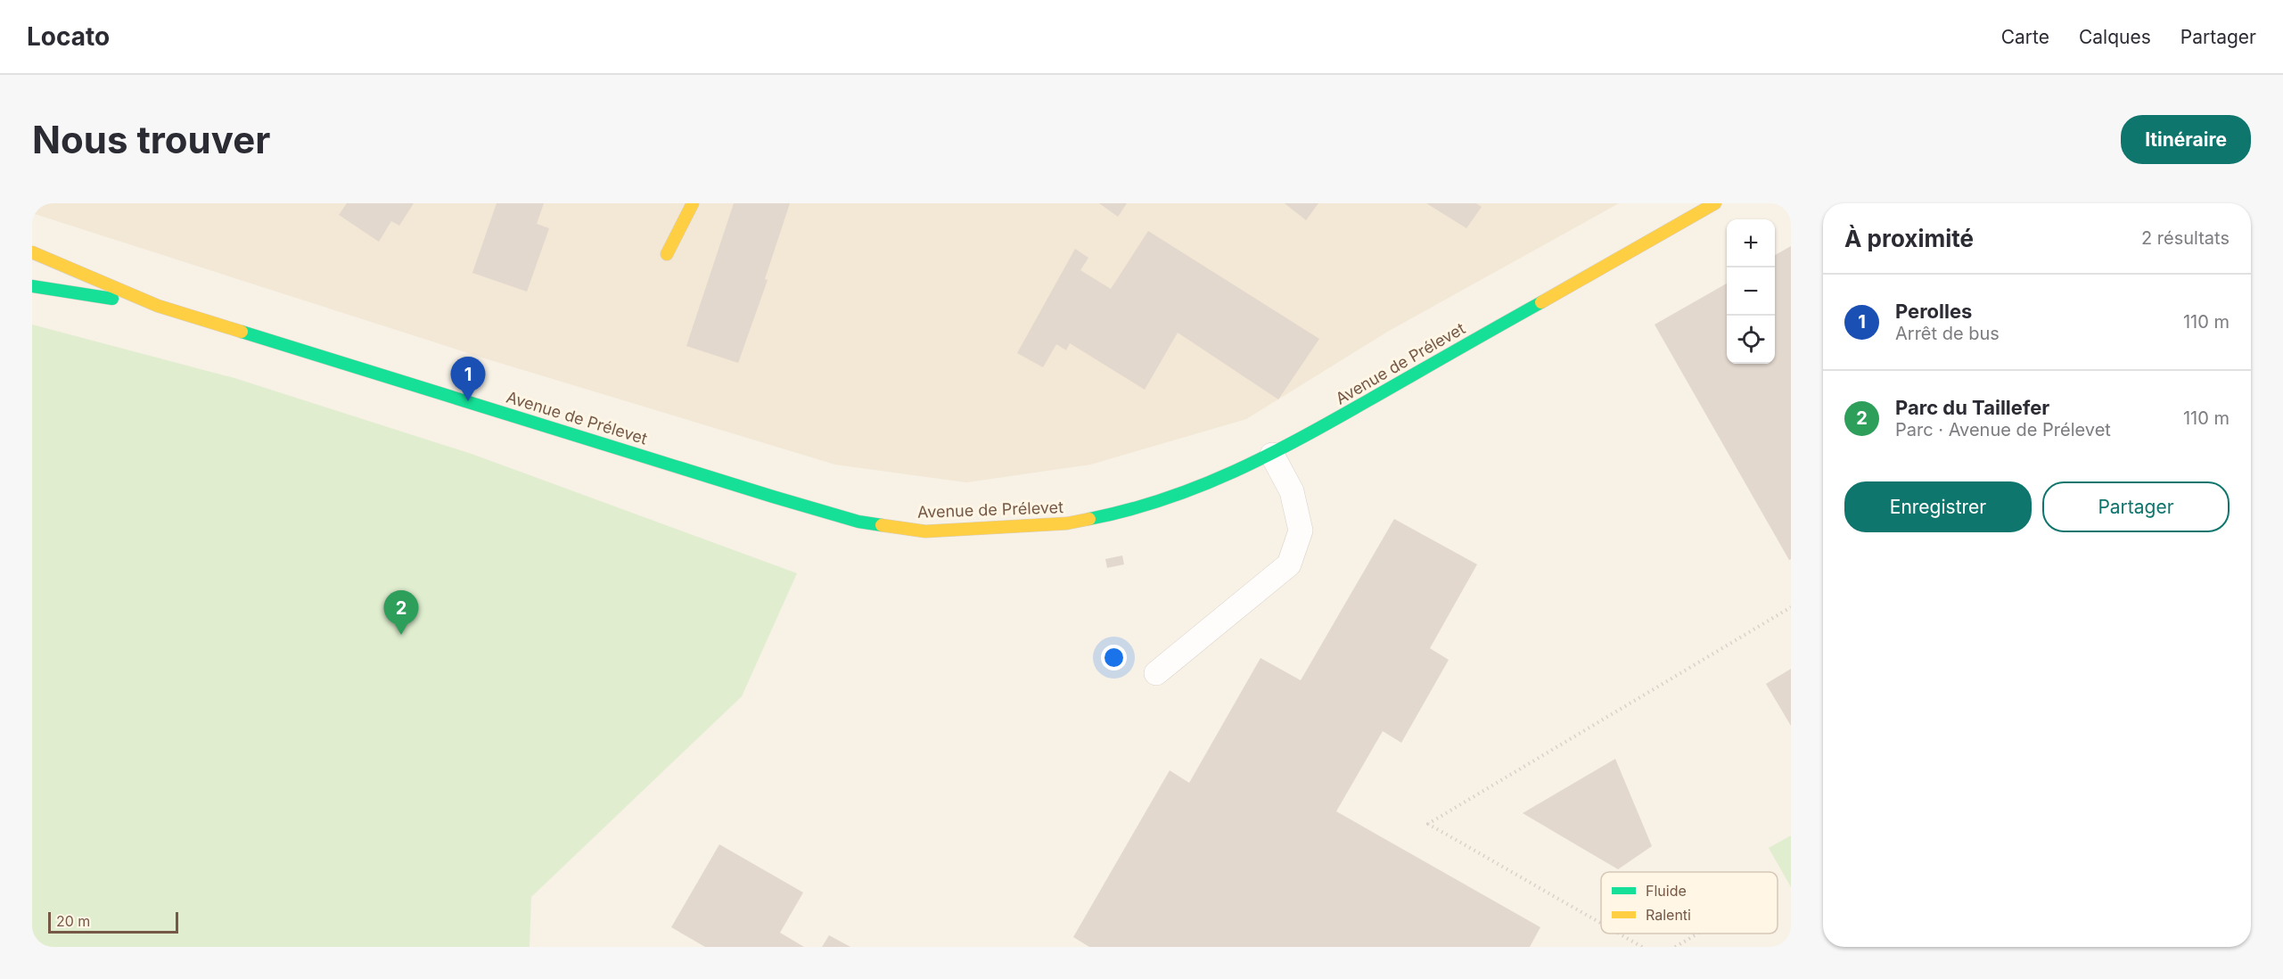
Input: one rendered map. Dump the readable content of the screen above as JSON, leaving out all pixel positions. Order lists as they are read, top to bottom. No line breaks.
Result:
{"streets":{"street":["Avenue de Prélevet"]},"legend":["Fluide","Ralenti"],"scale_bar":"20 m","page":{"header":"Locato","nav":["Carte","Calques","Partager"],"buttons":["Itinéraire",["Enregistrer","Partager"]],"title":"Nous trouver","heading":["À proximité","2 résultats"],"map_buttons":["+","−"],"list":[{"mark":"1","name":"Perolles","note":"Arrêt de bus","value":"110 m"},{"mark":"2","name":"Parc du Taillefer","note":"Parc · Avenue de Prélevet","value":"110 m"}],"pins":["1","2"],"scale":"20 m"}}
